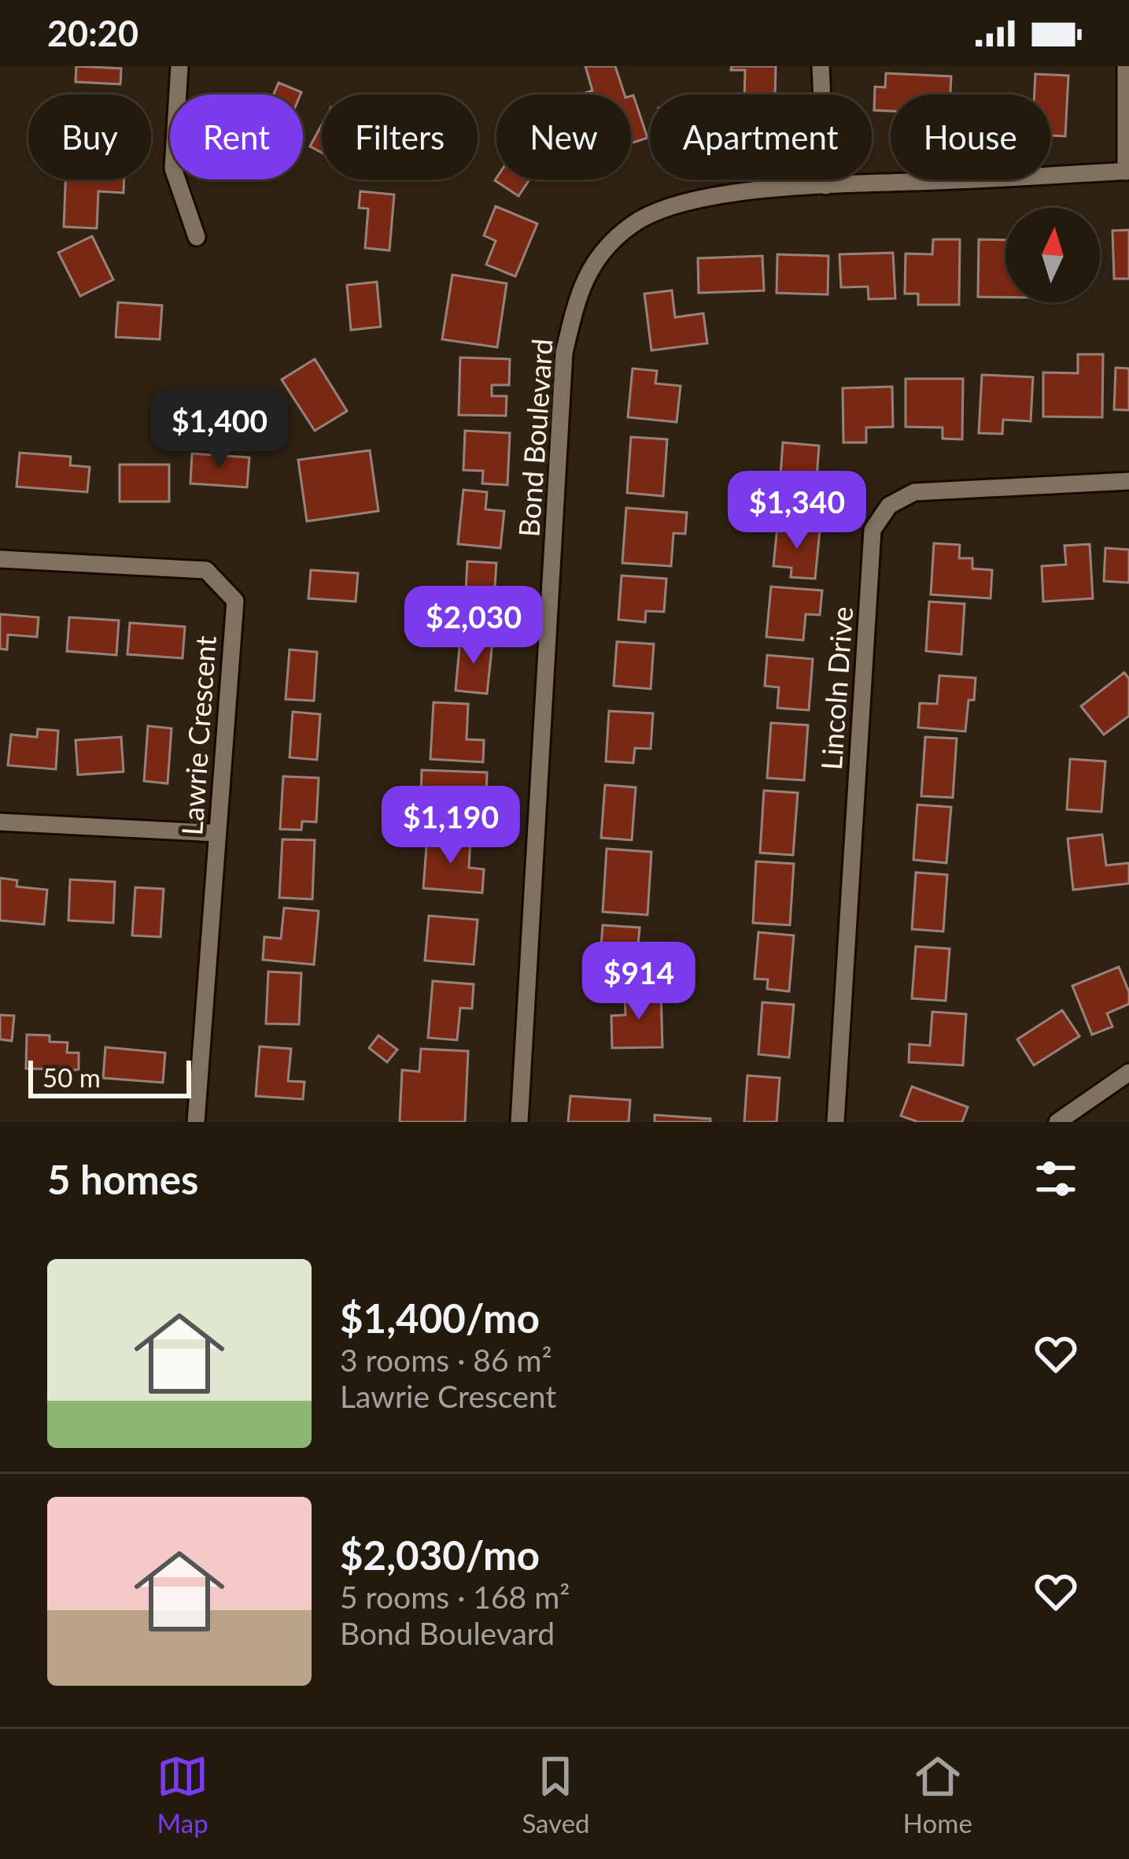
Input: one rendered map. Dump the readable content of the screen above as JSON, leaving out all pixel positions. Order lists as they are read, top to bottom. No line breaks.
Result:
{"streets":{"street":["Bond Boulevard","Lincoln Drive","Lawrie Crescent"]},"scale_bar":"50 m","north":"top","page":{"status":"20:20","chip":["Buy","Rent","Filters","New","Apartment","House"],"price":["$1,400","$1,340","$2,030","$1,190","$914"],"scale":"50 m","heading":"5 homes","list":[{"name":"$1,400/mo","note":"3 rooms · 86 m² · Lawrie Crescent"},{"name":"$2,030/mo","note":"5 rooms · 168 m² · Bond Boulevard"}],"tabs":["Map","Saved","Home"]}}
